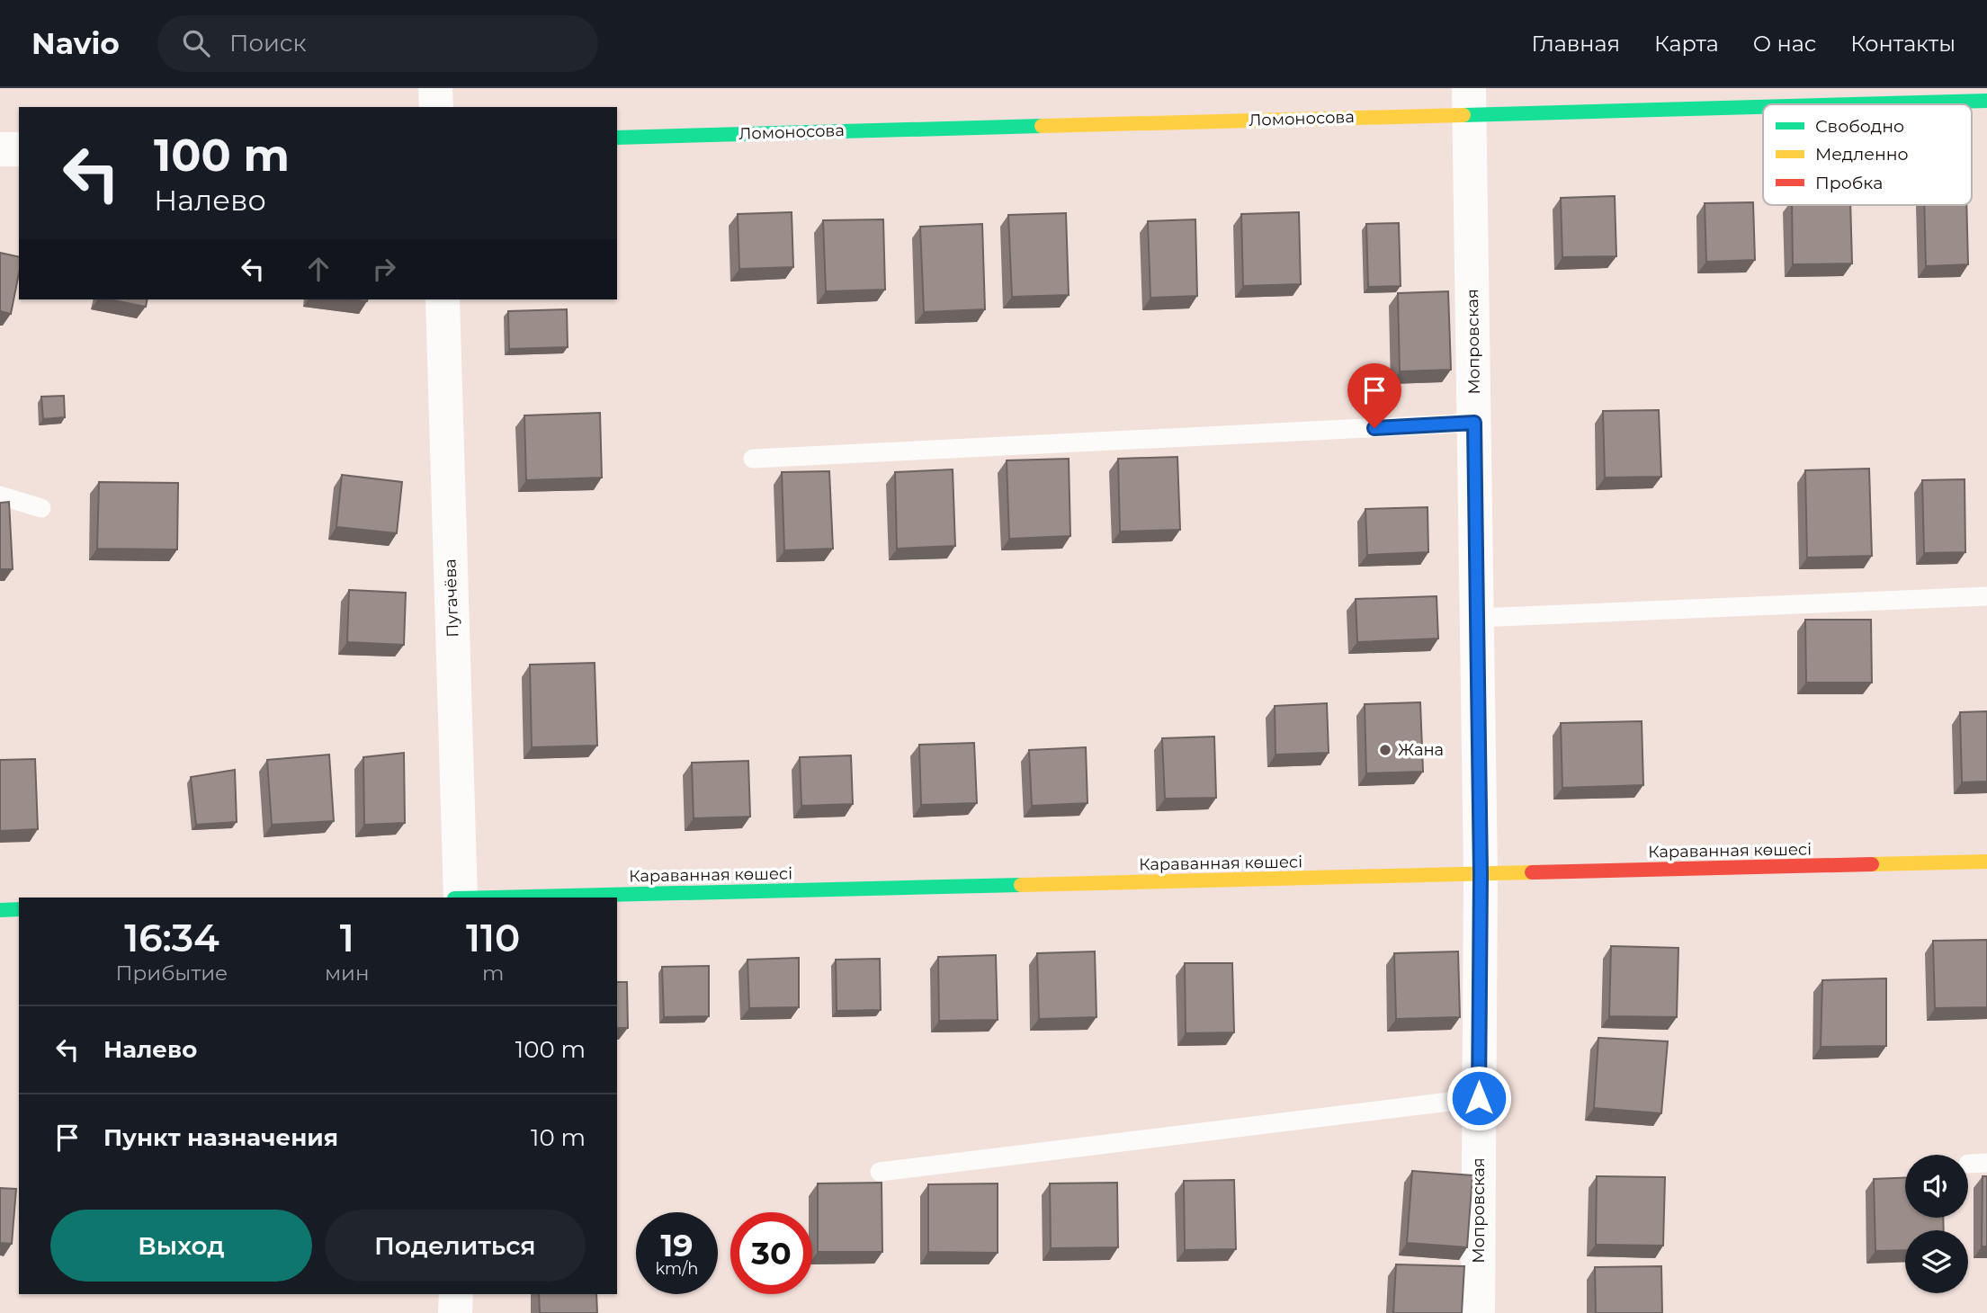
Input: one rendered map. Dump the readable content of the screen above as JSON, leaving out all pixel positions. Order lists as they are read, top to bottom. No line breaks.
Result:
{"streets":{"main road":["Ломоносова","Караванная көшесі"],"street":["Мопровская","Пугачёва"]},"crossings":[["Ломоносова","Мопровская"],["Мопровская","Караванная көшесі"]],"places":["Жана"],"legend":["Свободно","Медленно","Пробка"],"page":{"header":"Navio","search":"Поиск","nav":["Главная","Карта","О нас","Контакты"],"turn":["100 m","Налево"],"eta":["16:34","Прибытие","1","мин","110","m"],"list":[{"name":"Налево","value":"100 m"},{"name":"Пункт назначения","value":"10 m"}],"buttons":["Выход","Поделиться"],"speed":"19 km/h","limit":"30"}}
